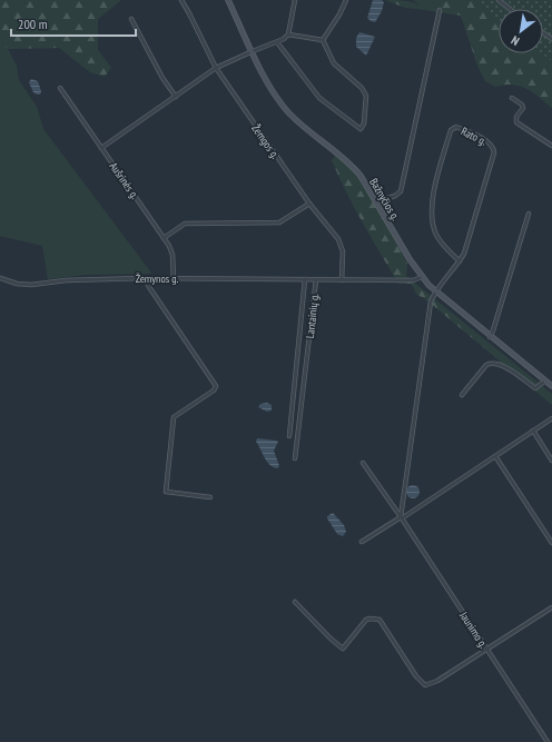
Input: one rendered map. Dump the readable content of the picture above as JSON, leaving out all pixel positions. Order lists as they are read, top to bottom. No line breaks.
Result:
{"streets":{"main road":["Bažnyčios g."],"street":["Rato g.","Žemgos g.","Aušrinės g.","Žemynos g.","Lantainių g.","Jaunimo g."]},"crossings":[["Rato g.","Bažnyčios g."],["Žemgos g.","Lantainių g."],["Aušrinės g.","Žemynos g."],["Bažnyčios g.","Lantainių g."],["Žemynos g.","Lantainių g."]],"scale_bar":"200 m","north":"bottom left"}
